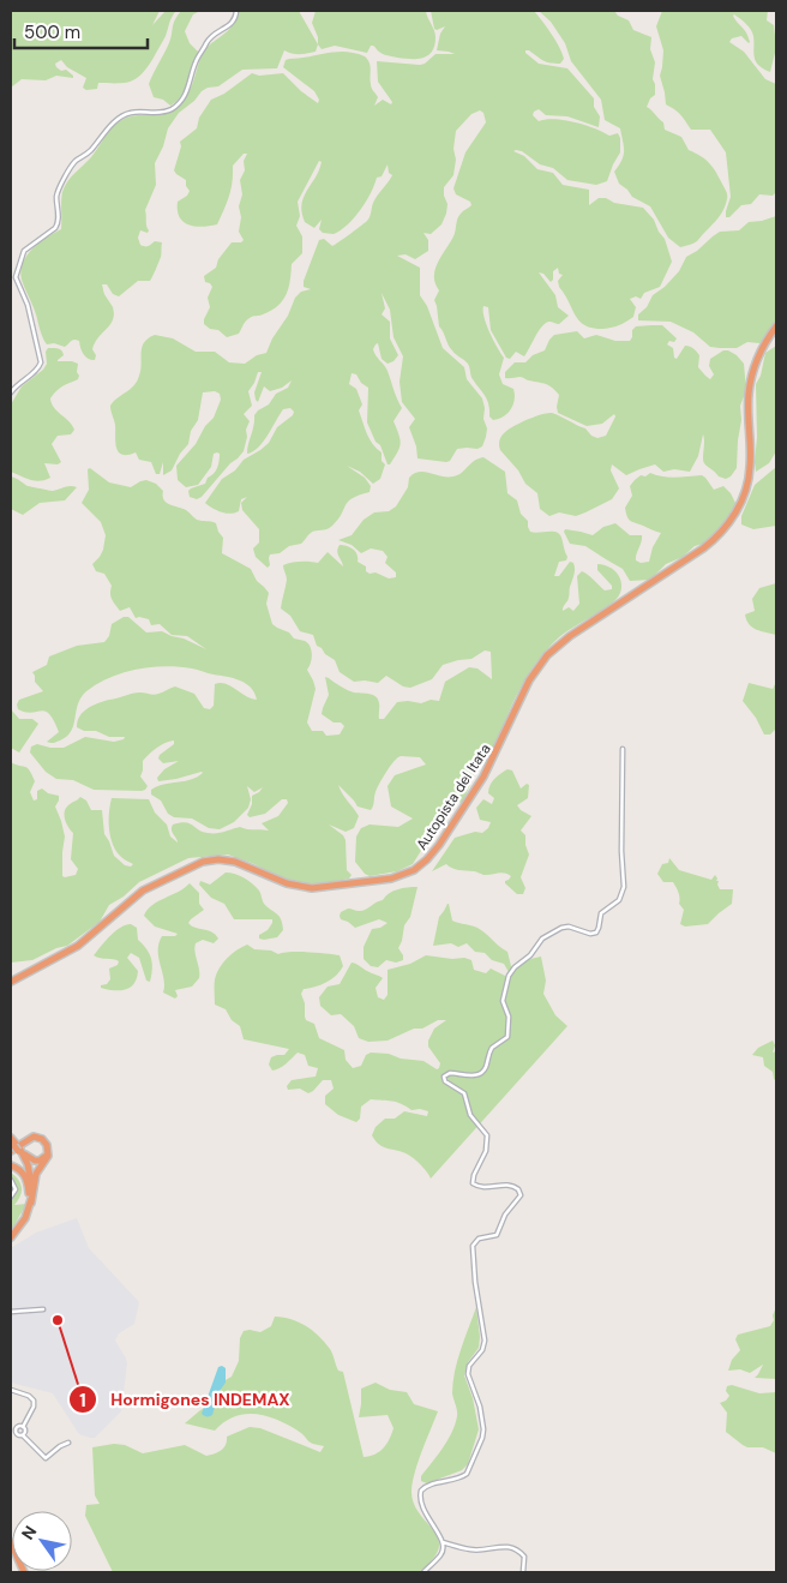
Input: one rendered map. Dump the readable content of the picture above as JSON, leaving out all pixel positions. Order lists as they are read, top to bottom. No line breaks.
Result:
{"streets":{"highway":["Autopista del Itata"]},"places":["Hormigones INDEMAX"],"scale_bar":"500 m","north":"top left"}
